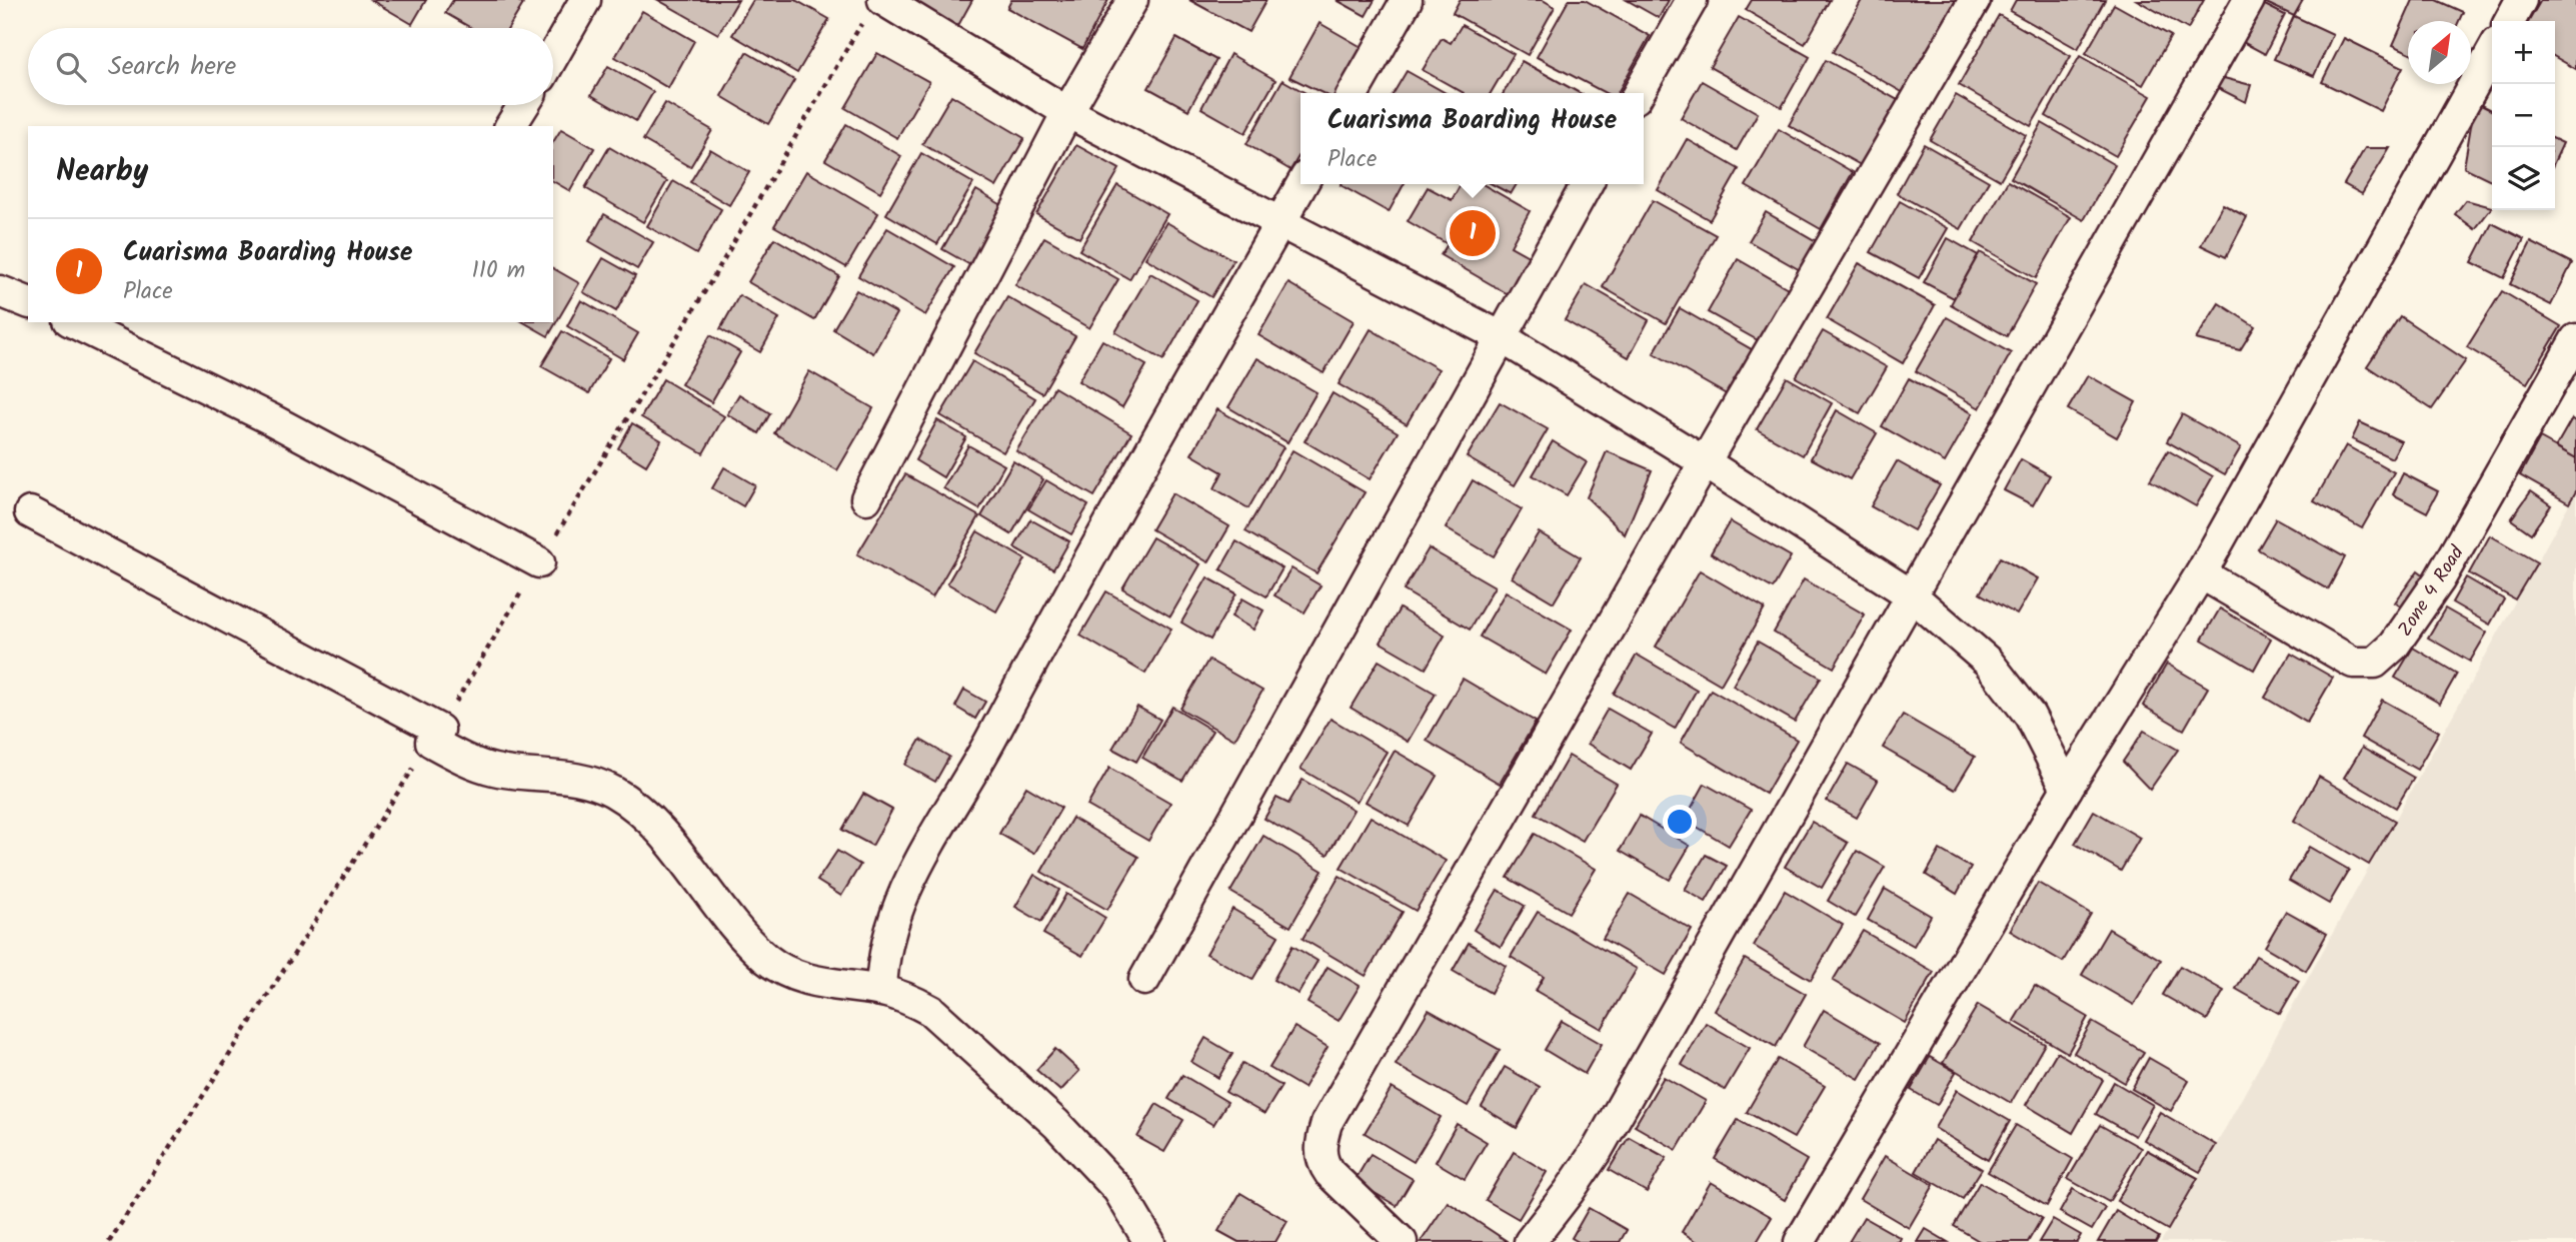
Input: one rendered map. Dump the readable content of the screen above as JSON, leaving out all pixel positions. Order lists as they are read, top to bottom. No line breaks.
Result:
{"streets":{"street":["Zone 4 Road"]},"north":"top right","page":{"map_buttons":["+","−"],"search":"Search here","popup":["Cuarisma Boarding House","Place"],"heading":"Nearby","pins":"1","list":[{"mark":"1","name":"Cuarisma Boarding House","note":"Place","value":"110 m"}]}}
